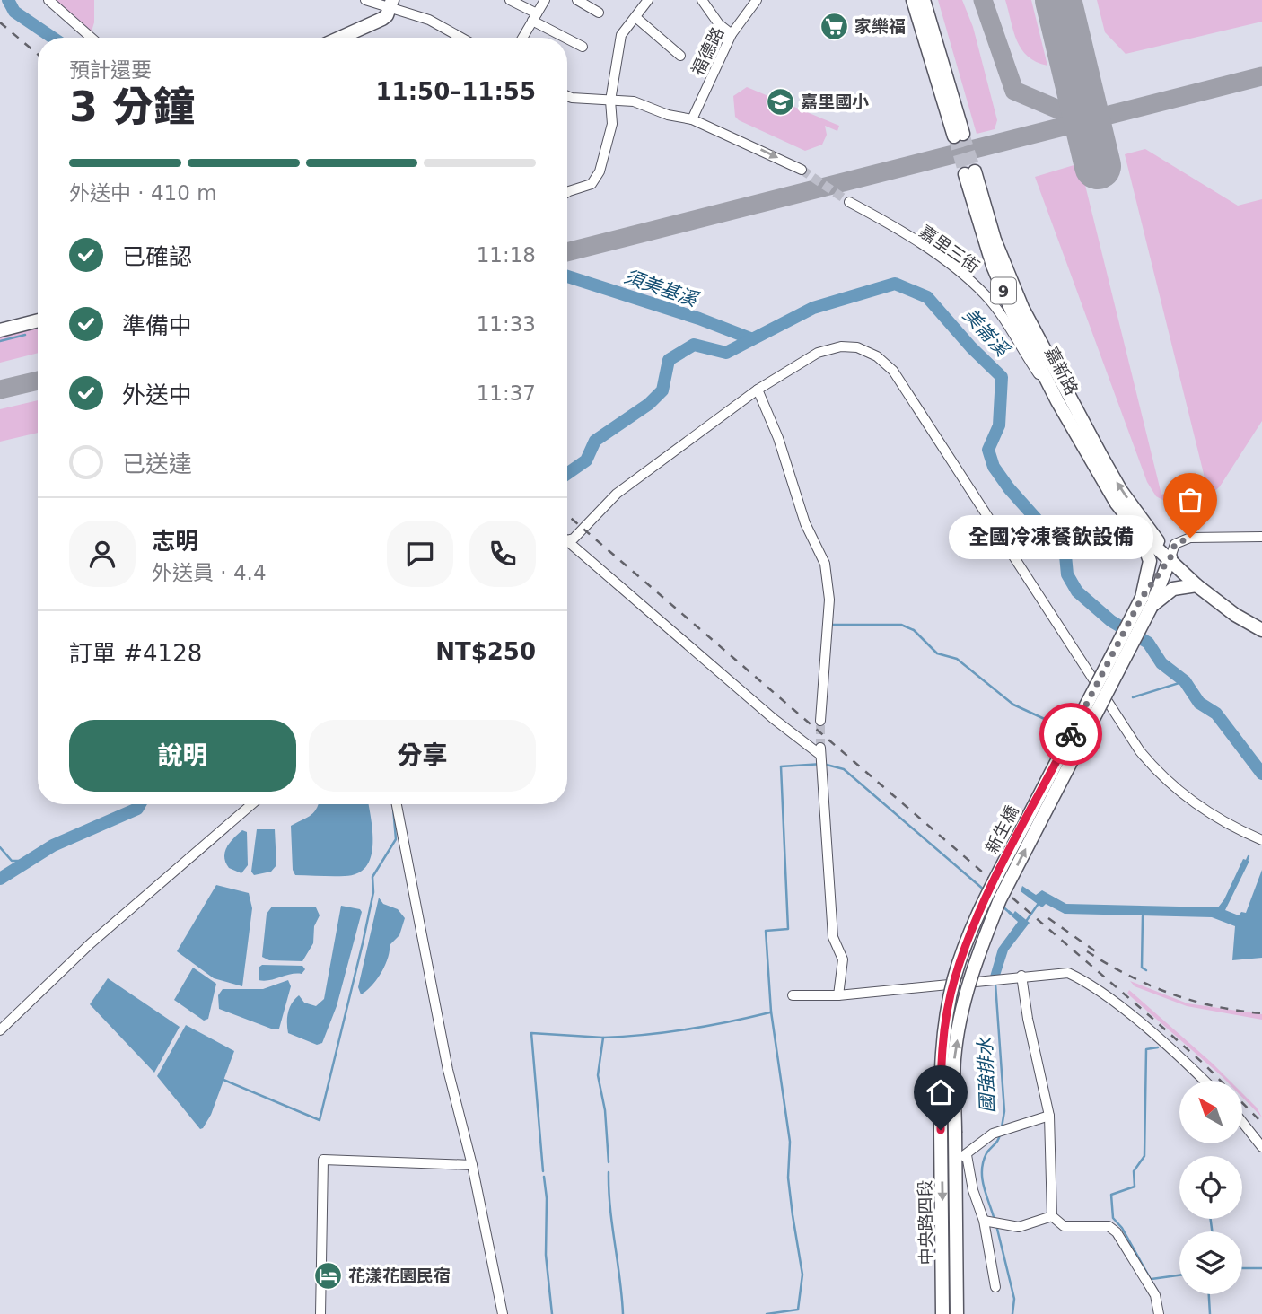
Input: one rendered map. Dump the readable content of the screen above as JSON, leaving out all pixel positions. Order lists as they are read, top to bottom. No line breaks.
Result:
{"streets":{"street":["福德路","嘉里三街","9","嘉新路","新生橋","中央路四段"]},"crossings":[["嘉里三街","嘉新路"],["新生橋","中央路四段"]],"water":["須美基溪","美崙溪","國強排水"],"places":{"supermarket":["家樂福"],"school or university":["嘉里國小"],"other":["全國冷凍餐飲設備"],"hotel":["花漾花園民宿"]},"north":"top left","page":{"heading":["3 分鐘","預計還要","11:50–11:55"],"panel":["志明","外送員 · 4.4","訂單 #4128","NT$250"],"bar":"外送中 · 410 m","list":[["已確認","11:18"],["準備中","11:33"],["外送中","11:37"],"已送達"],"bubble":"全國冷凍餐飲設備","buttons":["說明","分享"]}}
